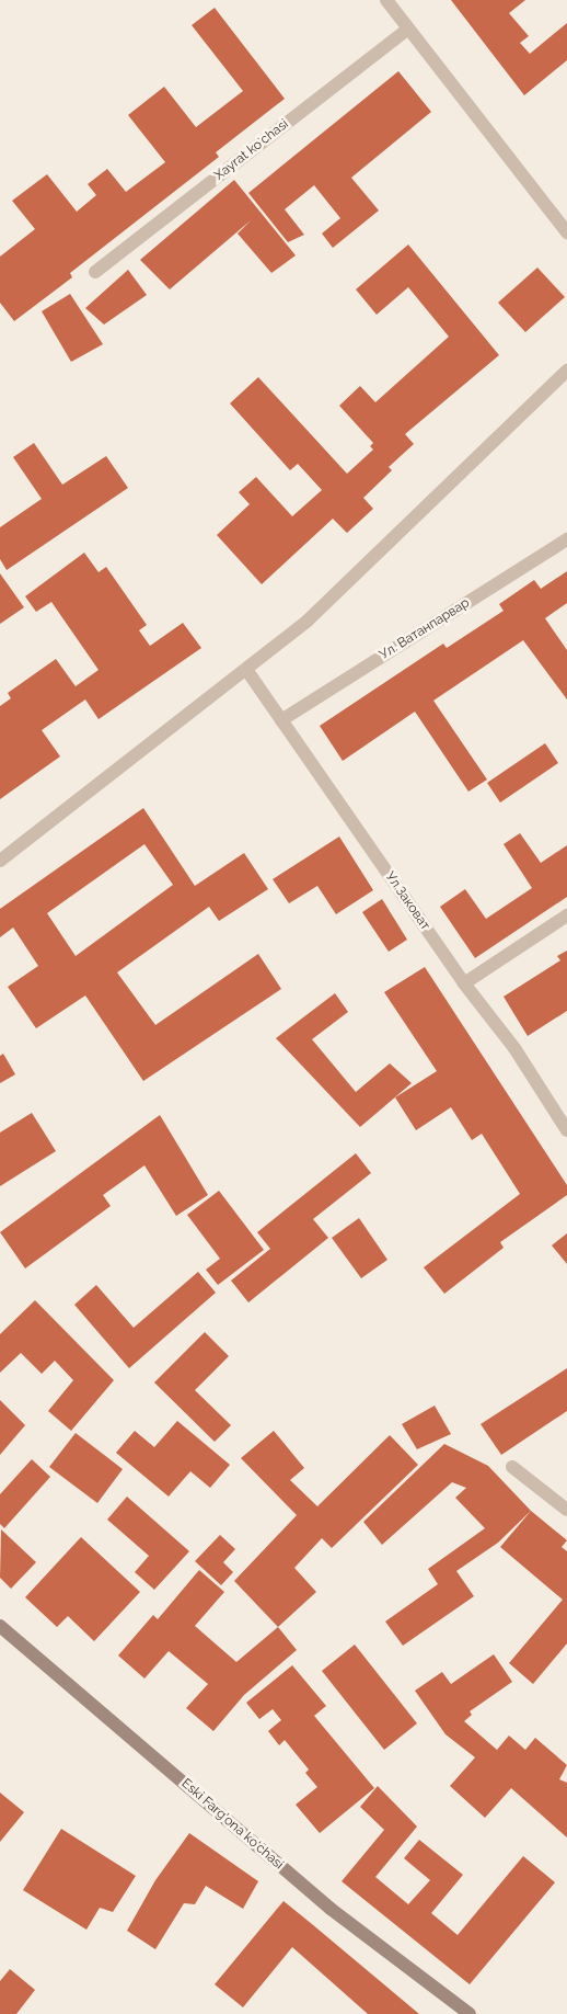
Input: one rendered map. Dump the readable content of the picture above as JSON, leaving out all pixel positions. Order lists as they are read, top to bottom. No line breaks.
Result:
{"streets":{"main road":["Eski Farg'ona ko'chasi"],"street":["Xayrat koʻchasi","Ул. Ватанпарвар","Ул.Заковат"]},"crossings":[["Ул. Ватанпарвар","Ул.Заковат"]]}
